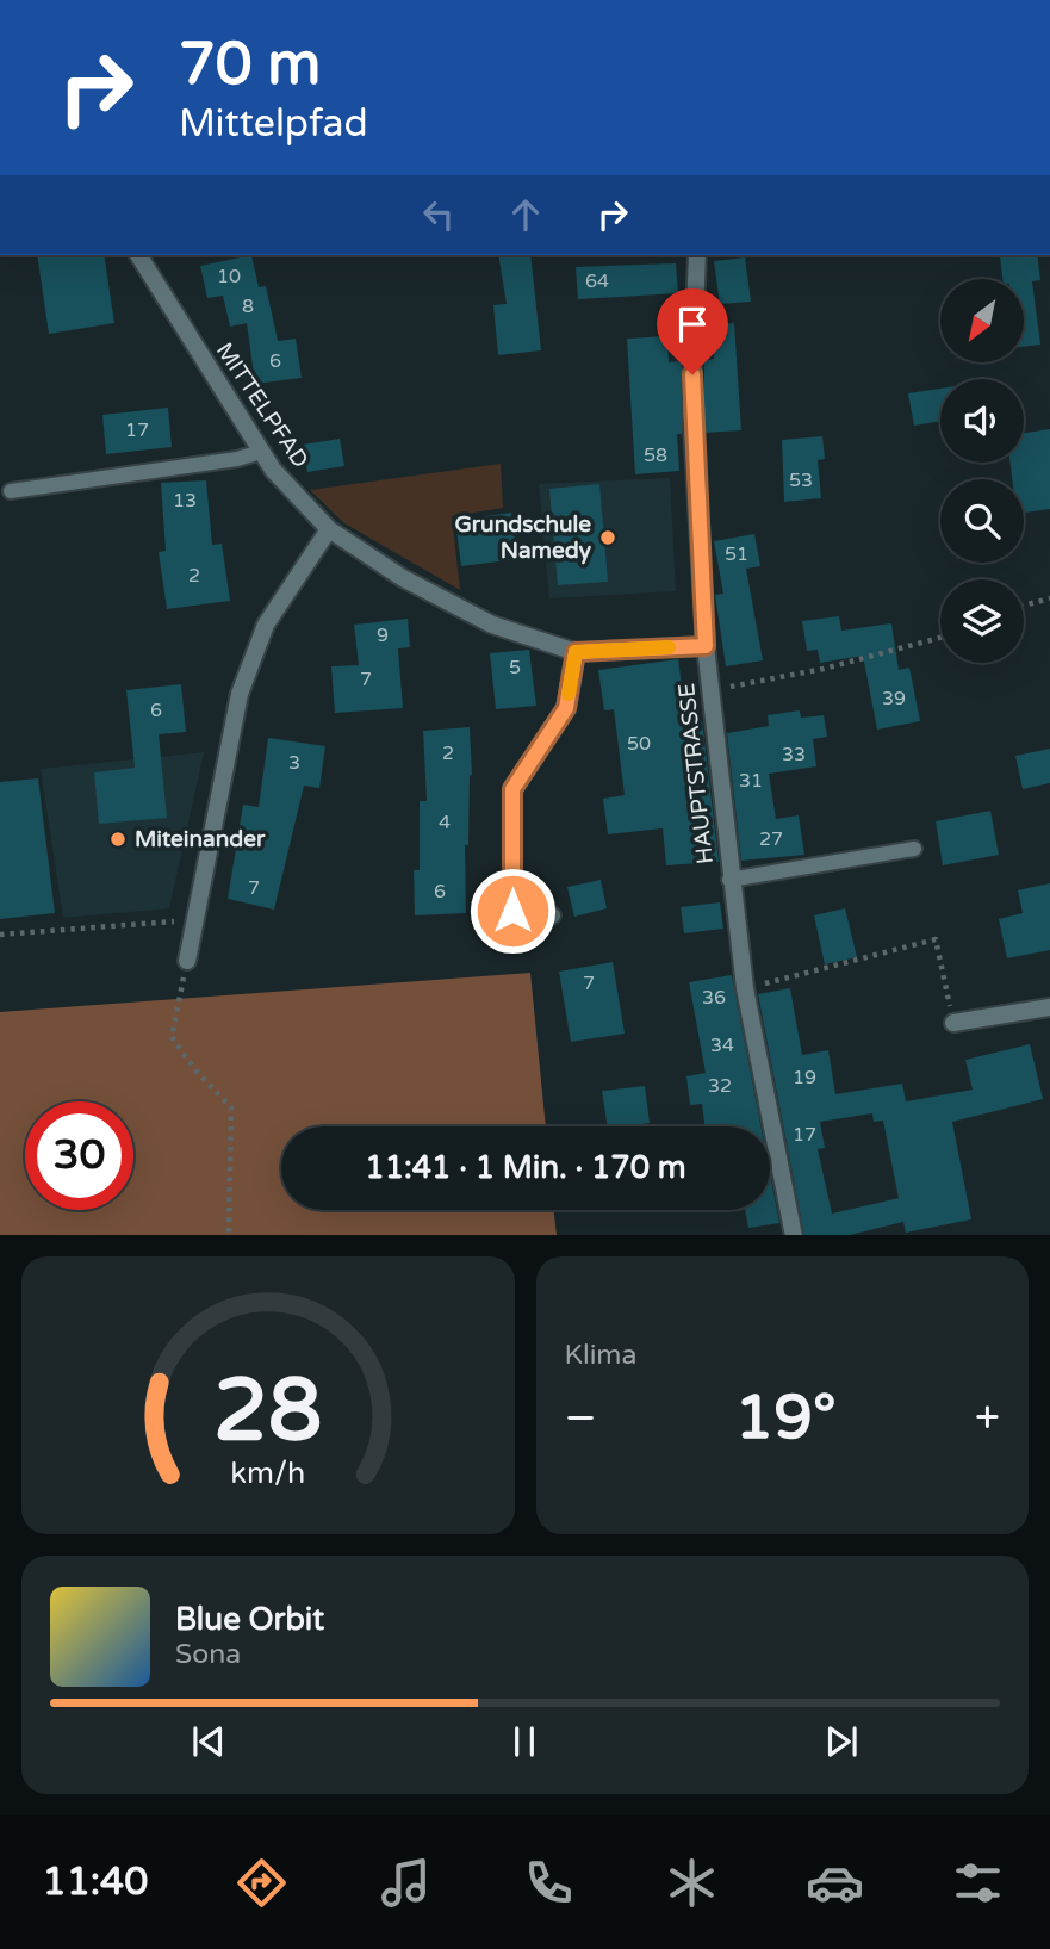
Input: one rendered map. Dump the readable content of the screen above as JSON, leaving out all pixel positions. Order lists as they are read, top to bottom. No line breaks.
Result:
{"streets":{"street":["MITTELPFAD","HAUPTSTRASSE"]},"crossings":[["MITTELPFAD","HAUPTSTRASSE"]],"places":["Grundschule Namedy","Miteinander"],"house_numbers":["10","64","8","6","17","58","53","13","51","2","9","5","7","39","6","50","2","33","3","31","4","27","7","6","7","36","34","19","32","17"],"north":"bottom left","page":{"turn":["70 m","Mittelpfad"],"limit":"30","trip":"11:41 · 1 Min. · 170 m","tile":"Klima","heat":["−","19°","+"],"song":["Blue Orbit","Sona"],"tabs":"11:40","gauge":["28","km/h"]}}
